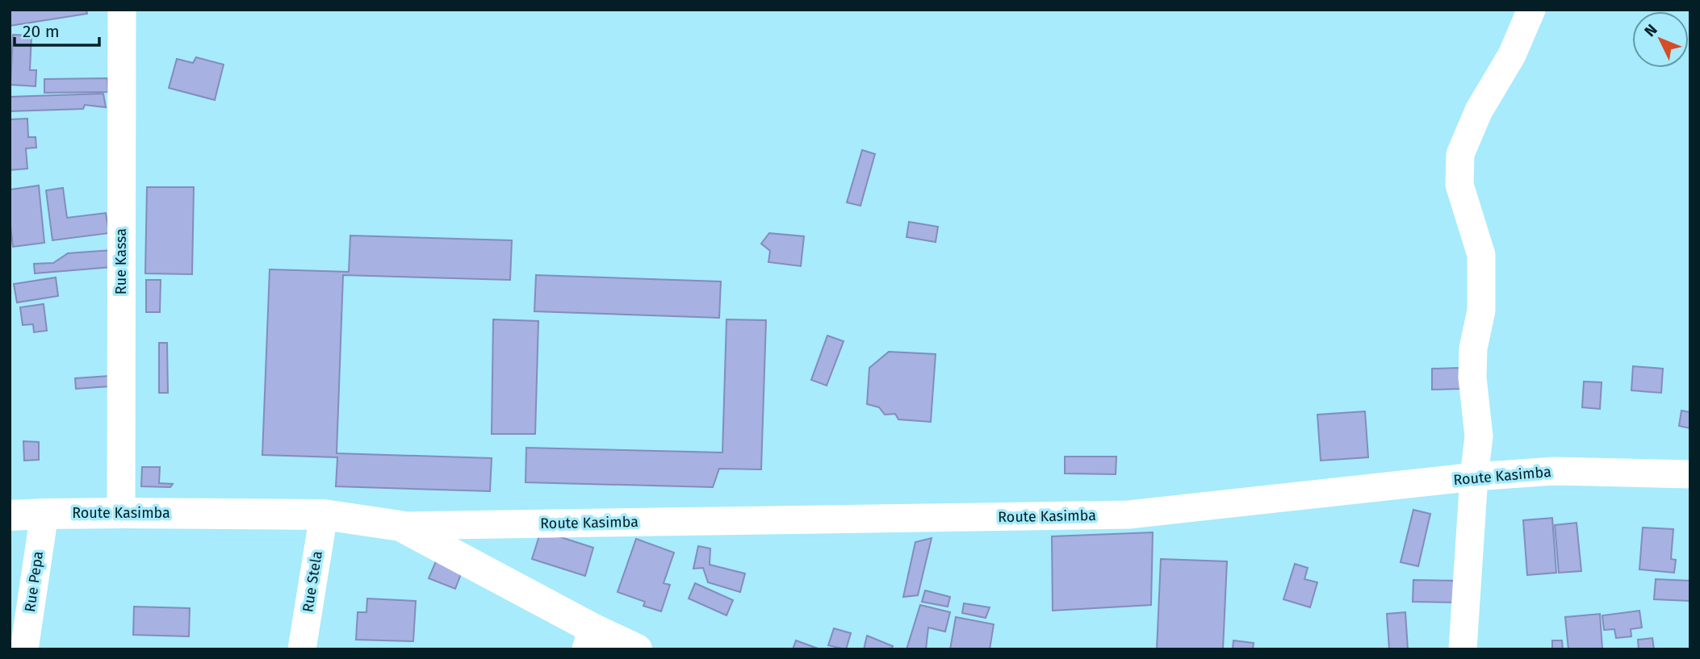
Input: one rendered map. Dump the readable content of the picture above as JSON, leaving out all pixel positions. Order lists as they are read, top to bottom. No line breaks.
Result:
{"streets":{"street":["Rue Kassa","Route Kasimba","Rue Pepa","Rue Stela"]},"crossings":[["Rue Kassa","Route Kasimba"],["Route Kasimba","Rue Pepa"],["Route Kasimba","Rue Stela"]],"scale_bar":"20 m","north":"top left"}
